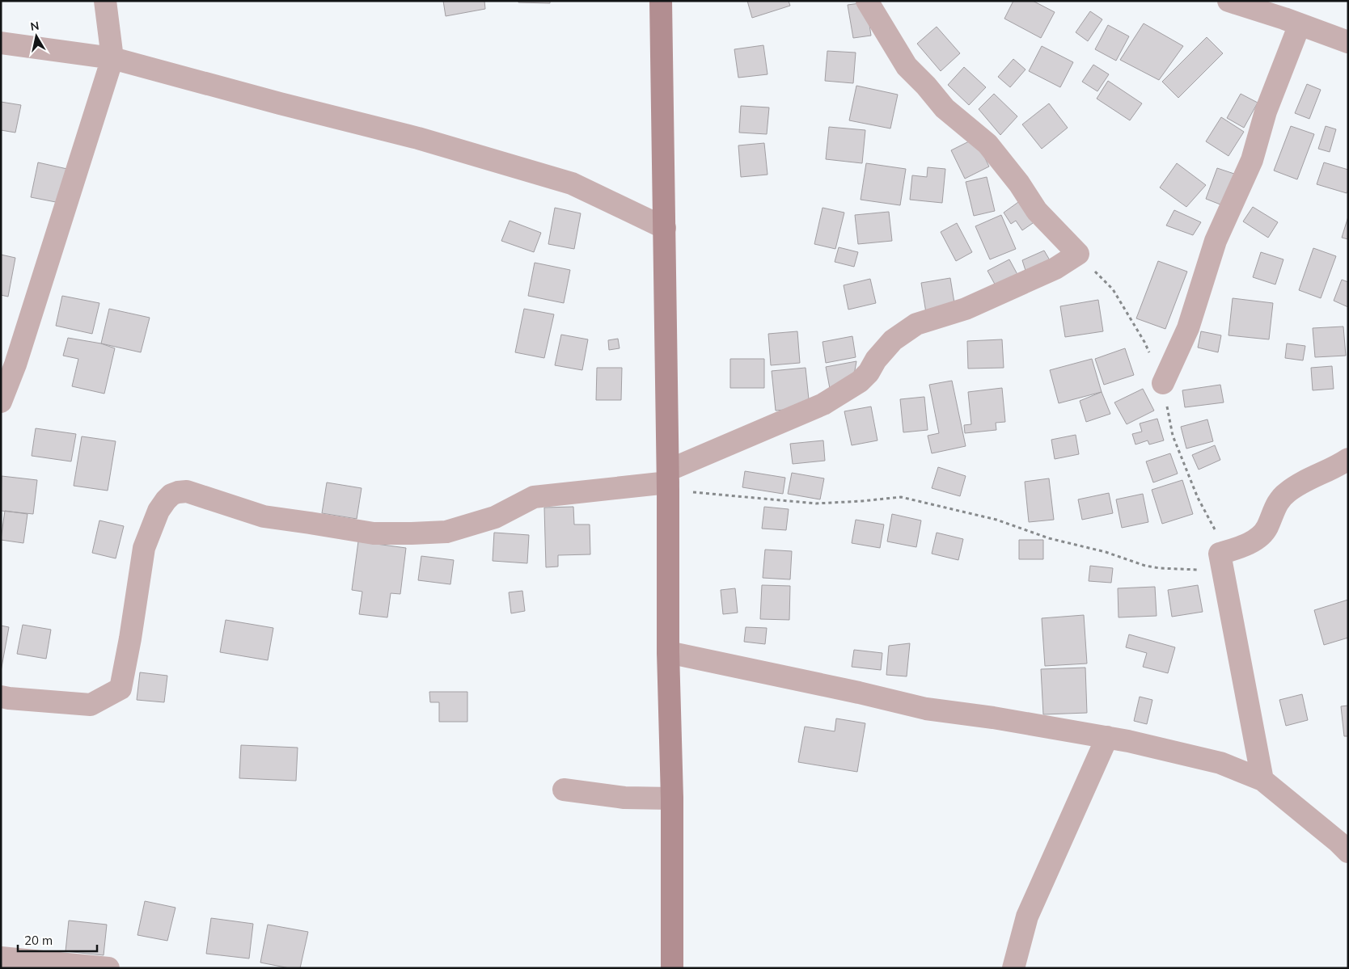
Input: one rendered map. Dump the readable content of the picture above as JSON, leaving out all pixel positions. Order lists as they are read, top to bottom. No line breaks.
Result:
{"scale_bar":"20 m","north":"top"}
